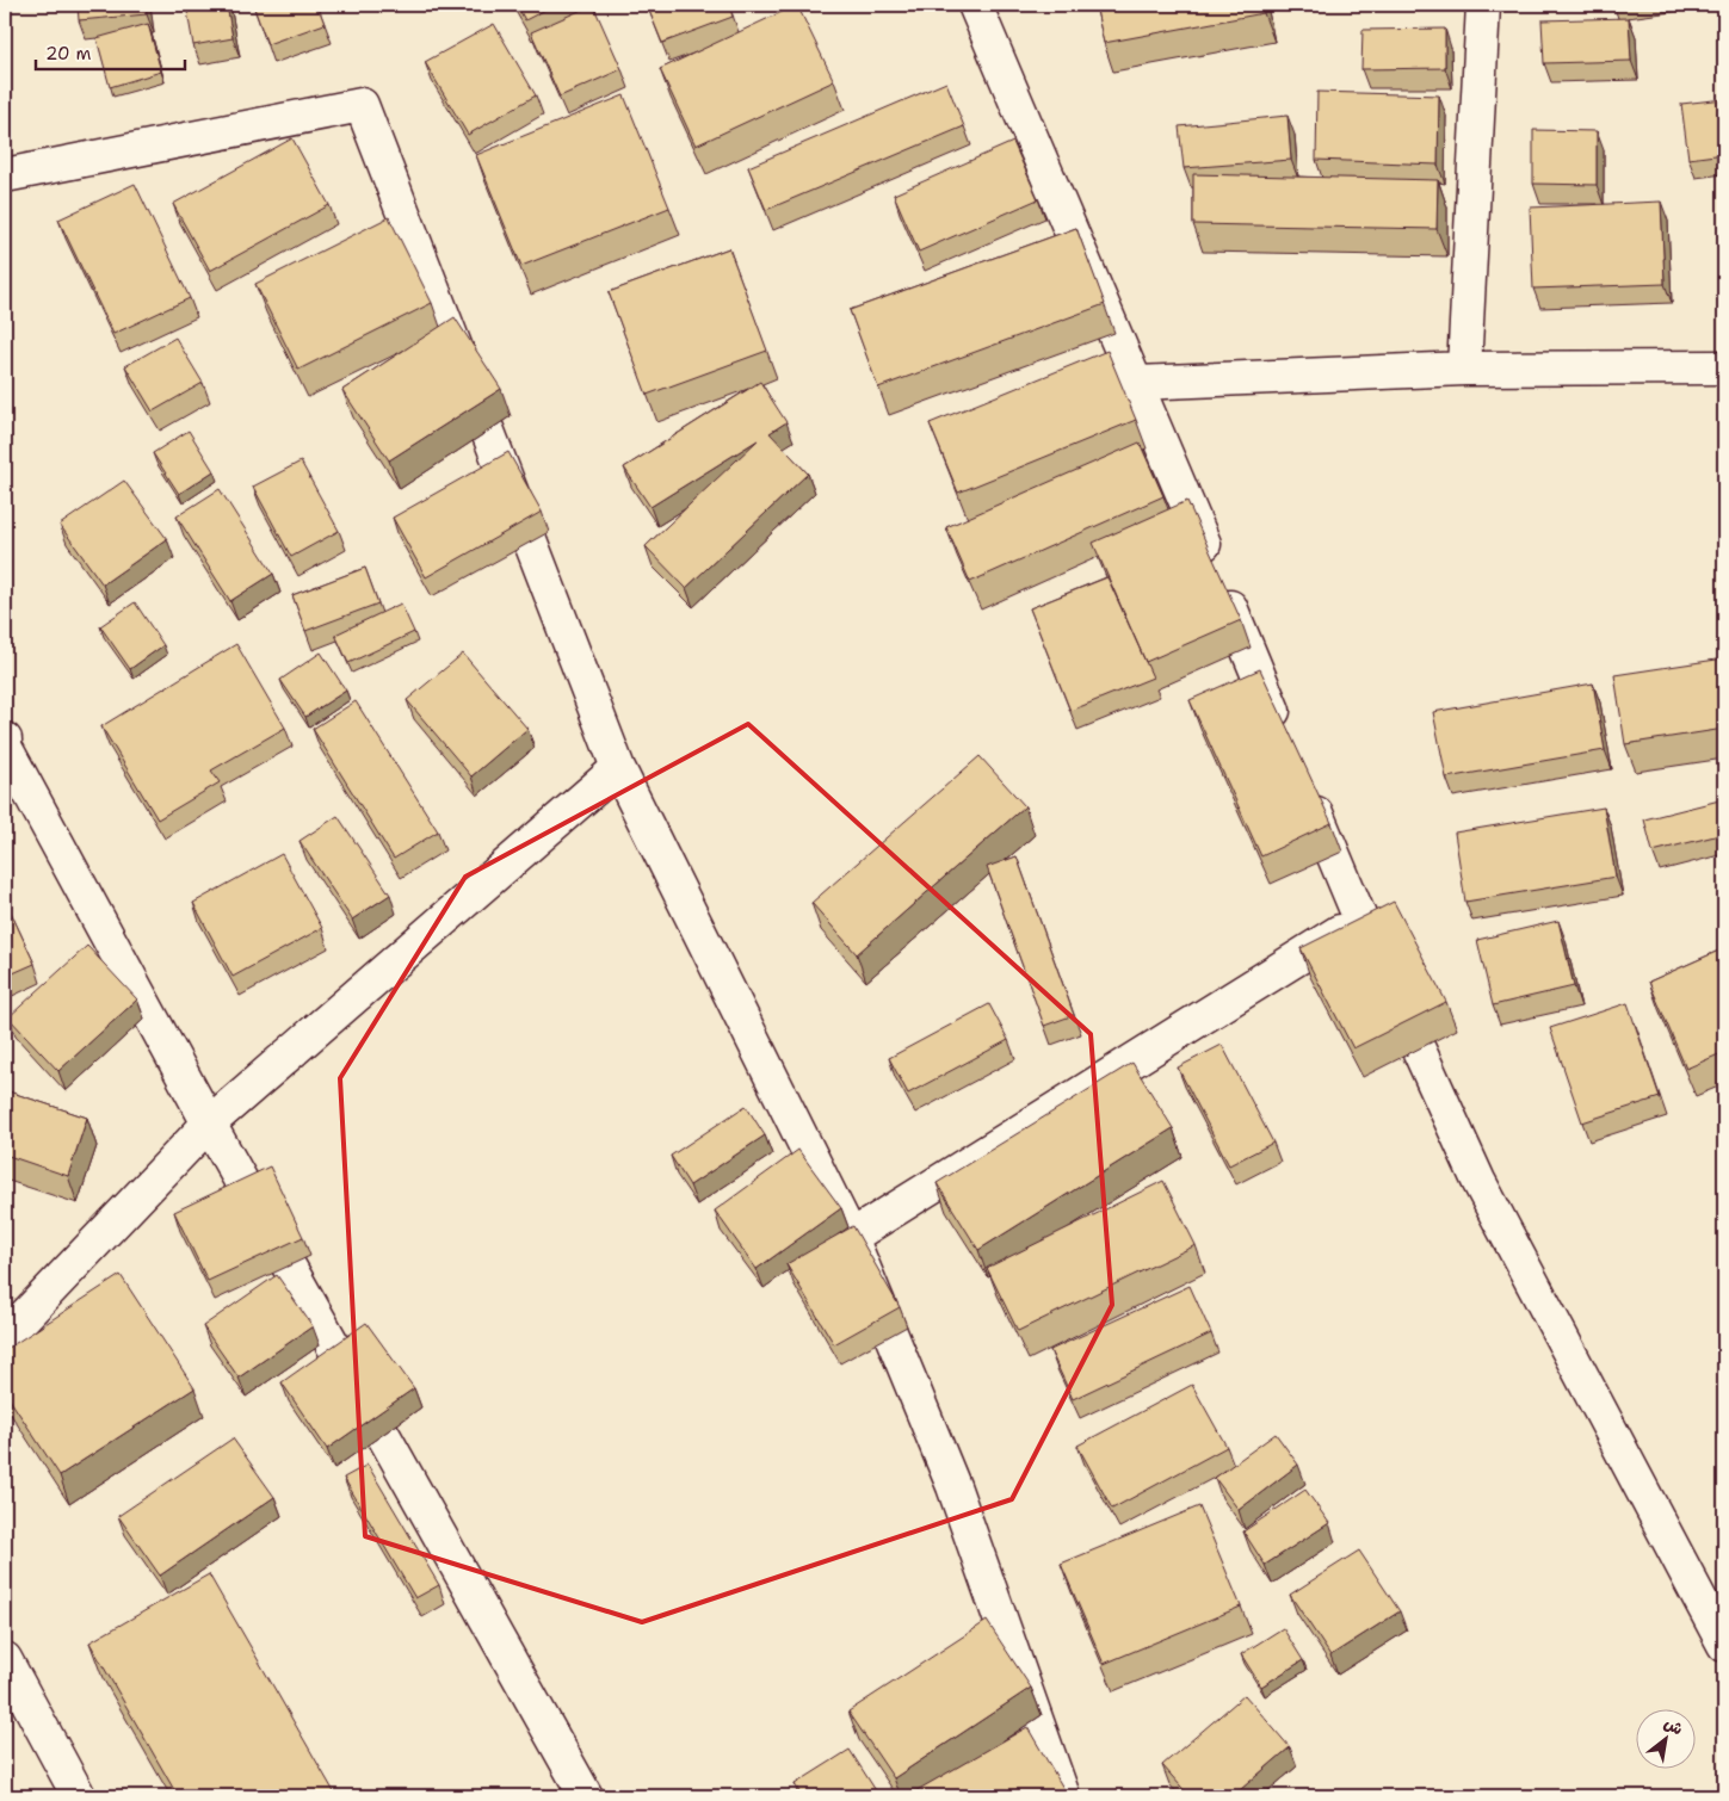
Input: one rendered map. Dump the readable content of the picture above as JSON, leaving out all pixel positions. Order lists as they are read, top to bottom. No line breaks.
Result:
{"scale_bar":"20 m","north":"top right"}
